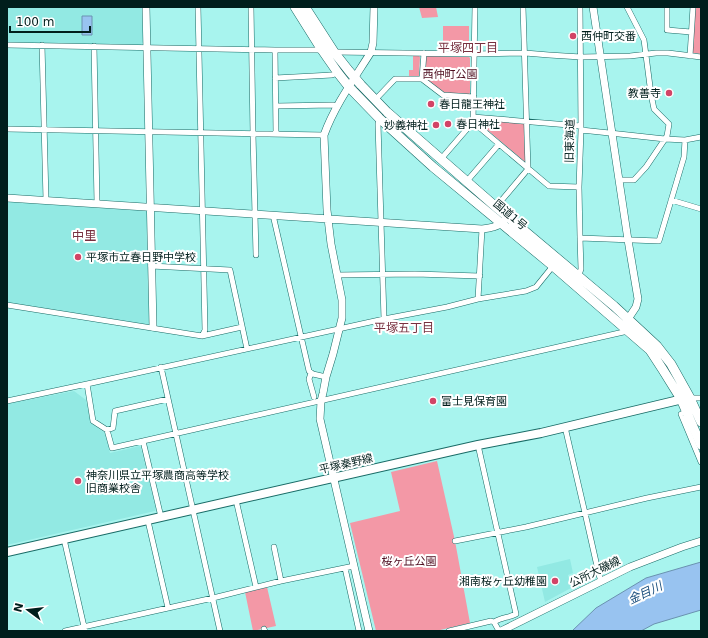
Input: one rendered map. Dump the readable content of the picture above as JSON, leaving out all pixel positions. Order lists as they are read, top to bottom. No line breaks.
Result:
{"streets":{"highway":["国道1号"],"main road":["平塚秦野線"],"street":["旧東海道","公所大磯線"]},"crossings":[["旧東海道","国道1号"],["国道1号","平塚秦野線"]],"districts":["平塚四丁目","中里","平塚五丁目"],"water":["金目川"],"parks":["西仲町公園","桜ヶ丘公園"],"places":["西仲町交番","教善寺","春日龍王神社","春日神社","妙義神社","平塚市立春日野中学校","富士見保育園","神奈川県立平塚農商高等学校 旧商業校舎","湘南桜ヶ丘幼稚園"],"scale_bar":"100 m","north":"left"}
